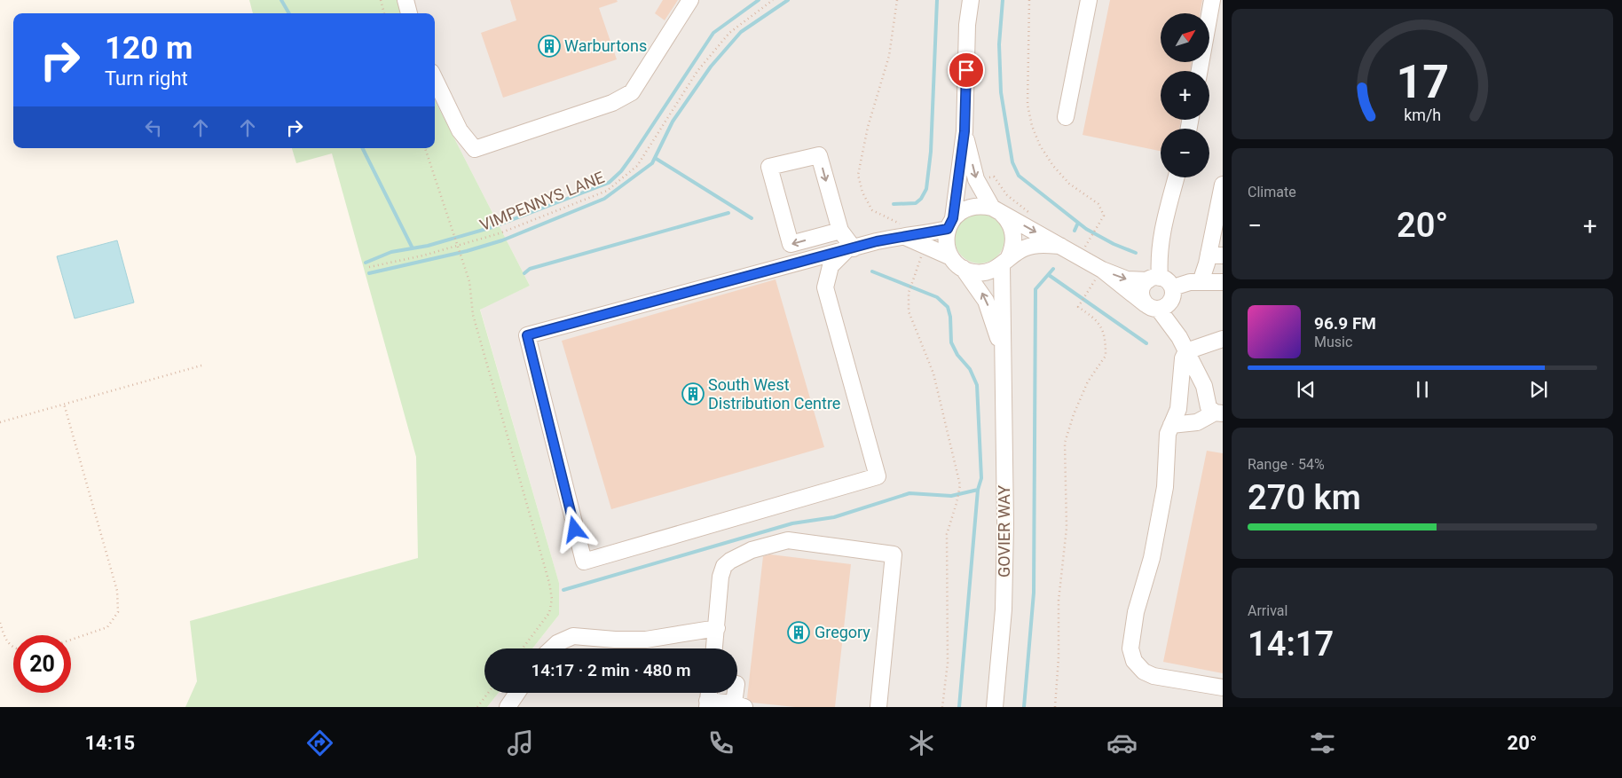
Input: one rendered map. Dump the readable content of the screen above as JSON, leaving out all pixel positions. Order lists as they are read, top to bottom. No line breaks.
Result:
{"streets":{"street":["GOVIER WAY"],"path":["VIMPENNYS LANE"]},"places":{"building":["Warburtons","South West Distribution Centre","Gregory"]},"north":"top right","page":{"map_buttons":["+","−"],"turn":["120 m","Turn right"],"tile":["Climate",["Range · 54%","270 km"],["Arrival","14:17"]],"heat":["−","20°","+"],"song":["96.9 FM","Music"],"limit":"20","trip":"14:17 · 2 min · 480 m","tabs":["14:15","20°"],"gauge":["17","km/h"]}}
